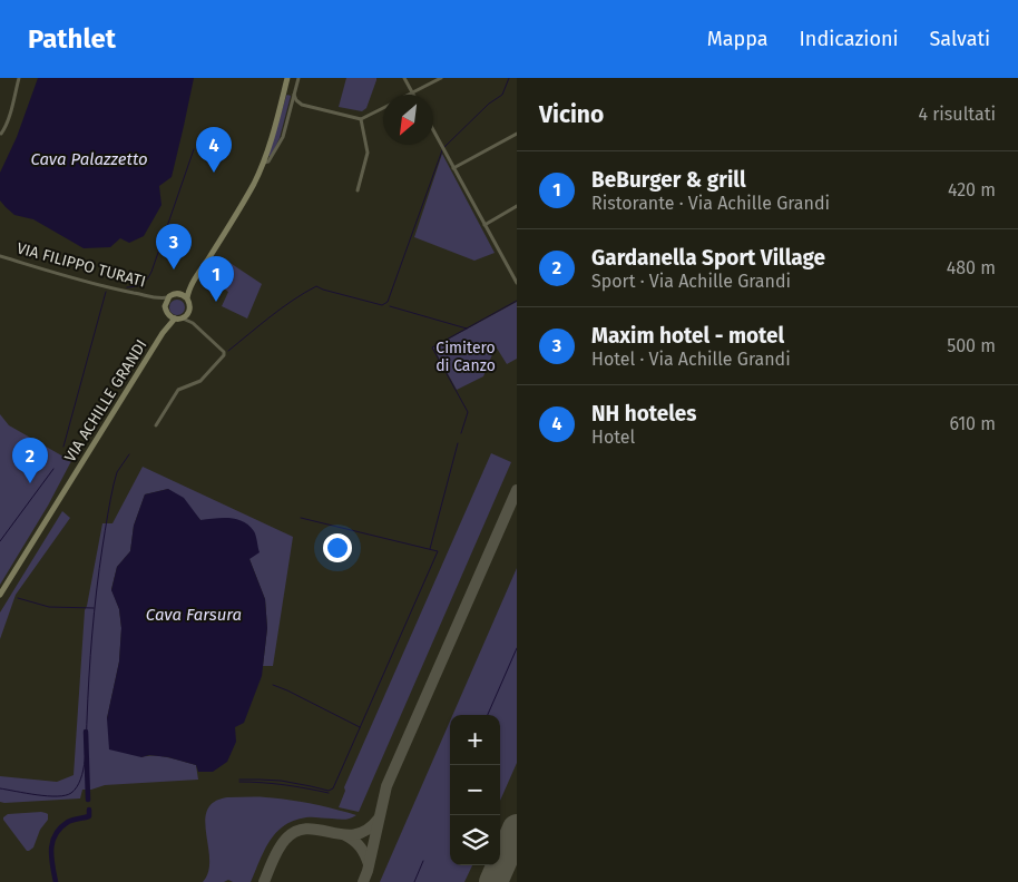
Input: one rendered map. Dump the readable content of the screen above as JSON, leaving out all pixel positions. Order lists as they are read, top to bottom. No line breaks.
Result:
{"streets":{"main road":["VIA ACHILLE GRANDI"],"street":["VIA FILIPPO TURATI"]},"crossings":[["VIA FILIPPO TURATI","VIA ACHILLE GRANDI"]],"water":["Cava Palazzetto","Cava Farsura"],"parks":["Cimitero di Canzo"],"north":"bottom left","page":{"header":"Pathlet","nav":["Mappa","Indicazioni","Salvati"],"heading":["Vicino","4 risultati"],"pins":["4","3","1","2"],"list":[{"mark":"1","name":"BeBurger & grill","note":"Ristorante · Via Achille Grandi","value":"420 m"},{"mark":"2","name":"Gardanella Sport Village","note":"Sport · Via Achille Grandi","value":"480 m"},{"mark":"3","name":"Maxim hotel - motel","note":"Hotel · Via Achille Grandi","value":"500 m"},{"mark":"4","name":"NH hoteles","note":"Hotel","value":"610 m"}],"map_buttons":["+","−"]}}
